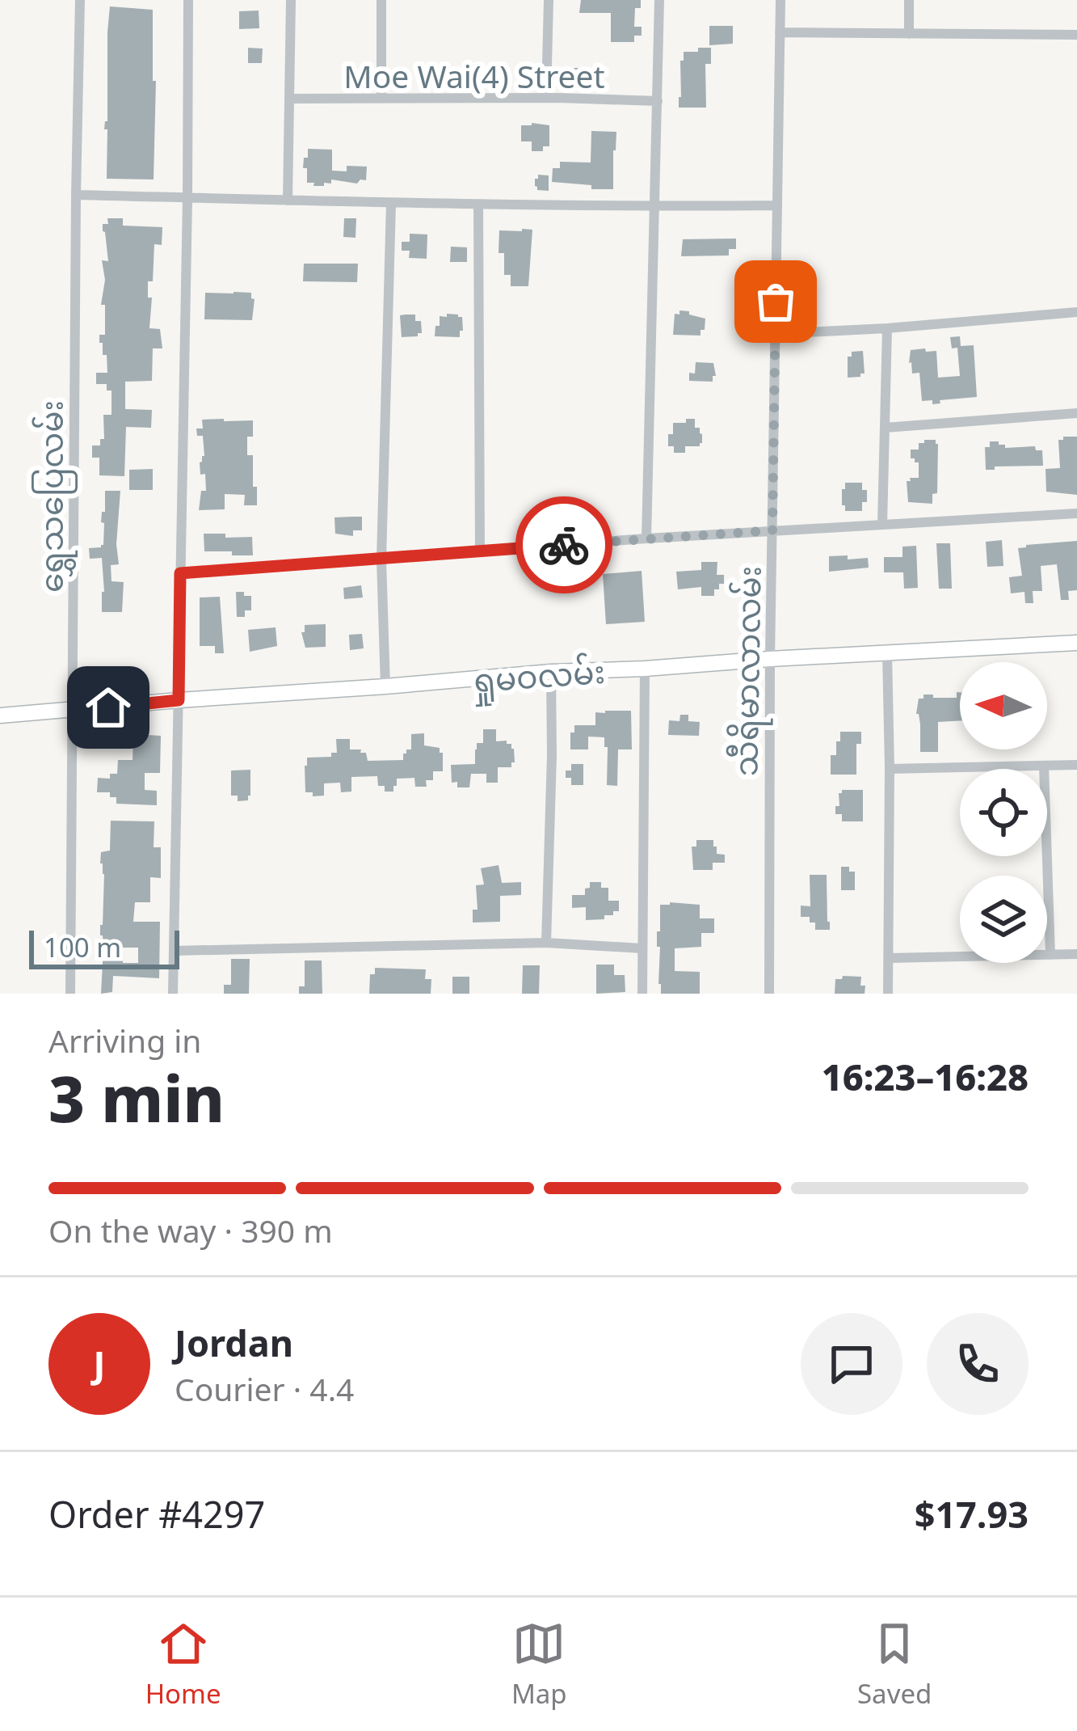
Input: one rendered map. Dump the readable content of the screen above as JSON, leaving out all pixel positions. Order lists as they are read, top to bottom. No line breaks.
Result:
{"streets":{"street":["Moe Wai(4) Street","ရွှေသပြေလမ်း","သီရိမာလာလမ်း","ရှုမဝလမ်း"]},"crossings":[["ရွှေသပြေလမ်း","ရှုမဝလမ်း"],["သီရိမာလာလမ်း","ရှုမဝလမ်း"]],"scale_bar":"100 m","north":"left","page":{"scale":"100 m","heading":["3 min","Arriving in","16:23–16:28"],"panel":["Jordan","Courier · 4.4","Order #4297","$17.93"],"bar":"On the way · 390 m","round":"J","tabs":["Home","Map","Saved"]}}
